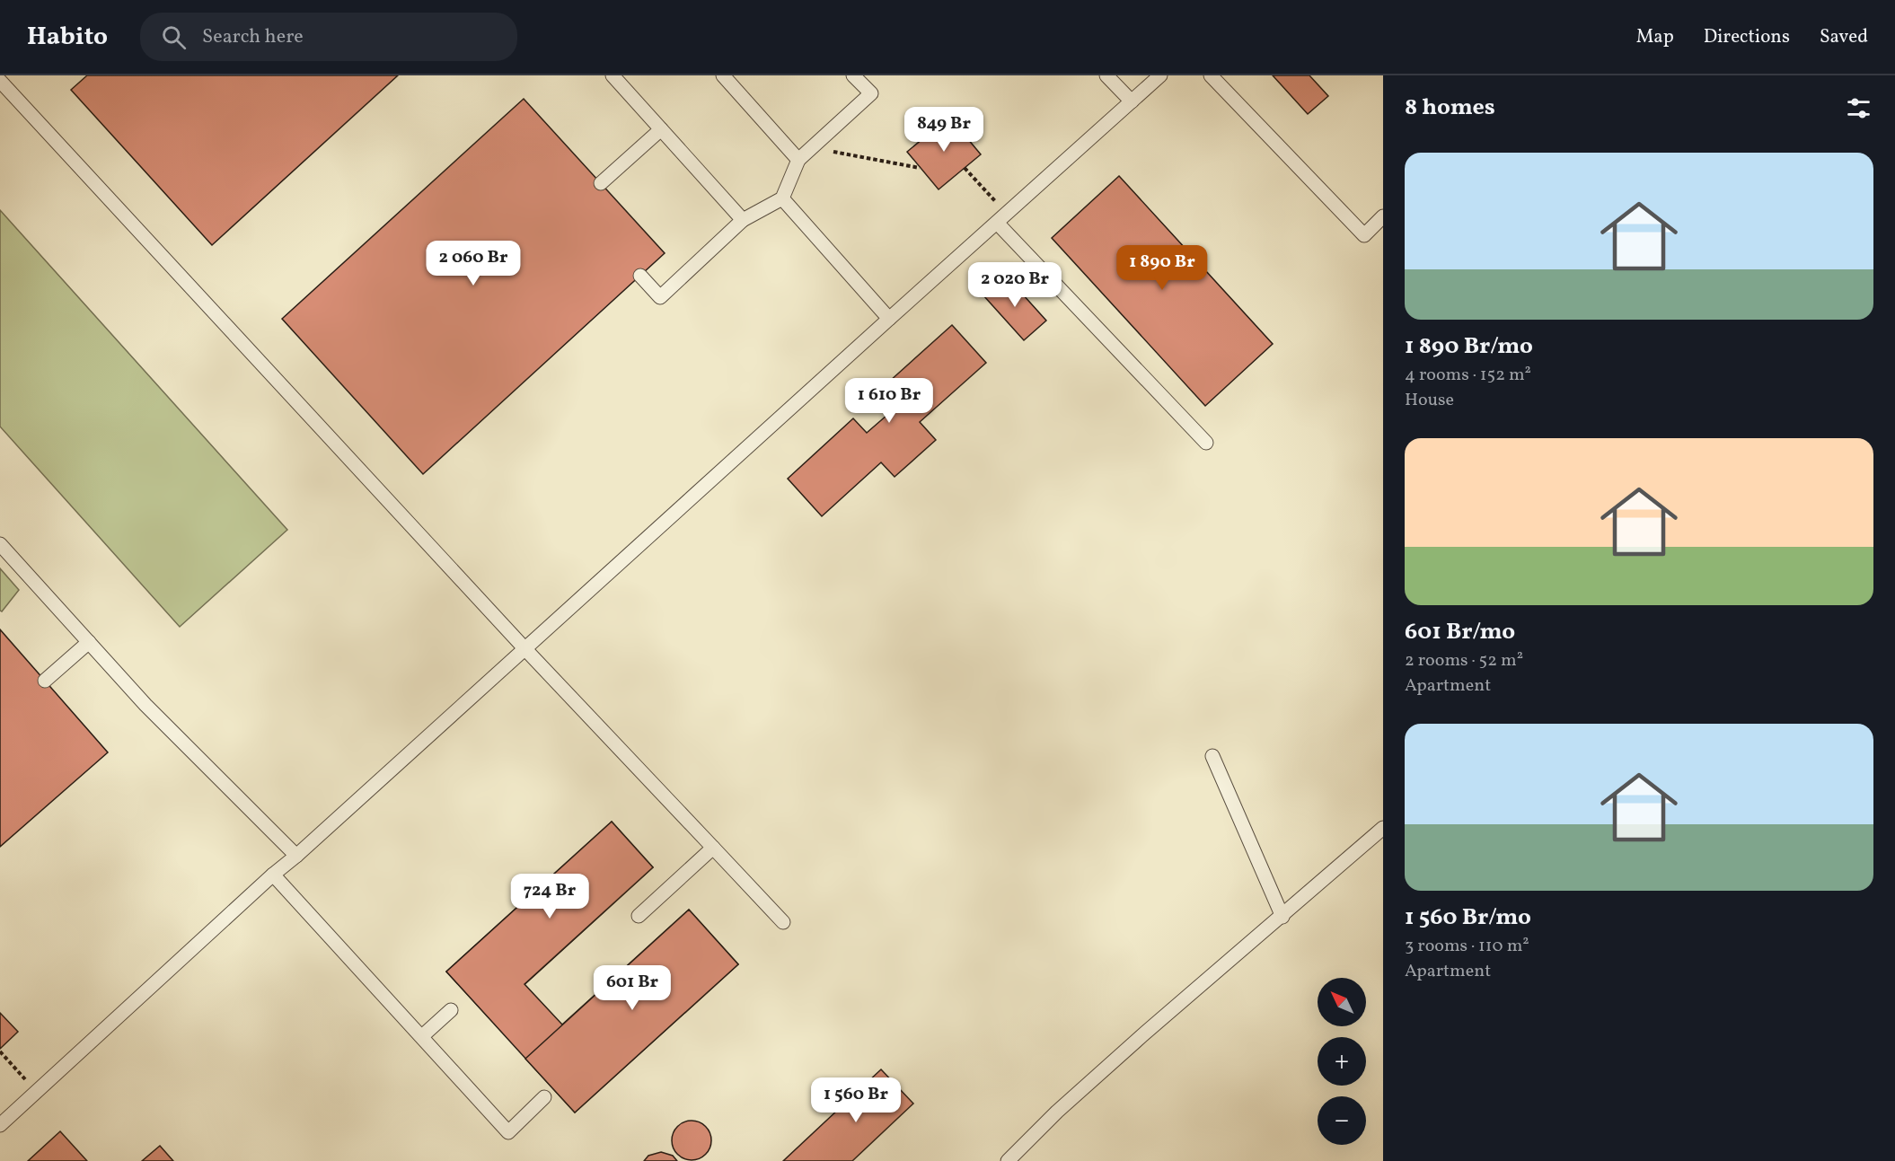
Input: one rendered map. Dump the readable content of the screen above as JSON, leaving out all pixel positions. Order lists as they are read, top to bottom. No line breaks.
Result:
{"north":"top left","page":{"header":"Habito","search":"Search here","nav":["Map","Directions","Saved"],"heading":"8 homes","price":["849 Br","2 060 Br","1 890 Br","2 020 Br","1 610 Br","724 Br","601 Br","1 560 Br"],"list":[{"name":"1 890 Br/mo","note":"4 rooms · 152 m² · House"},{"name":"601 Br/mo","note":"2 rooms · 52 m² · Apartment"},{"name":"1 560 Br/mo","note":"3 rooms · 110 m² · Apartment"}],"map_buttons":["+","−"]}}
